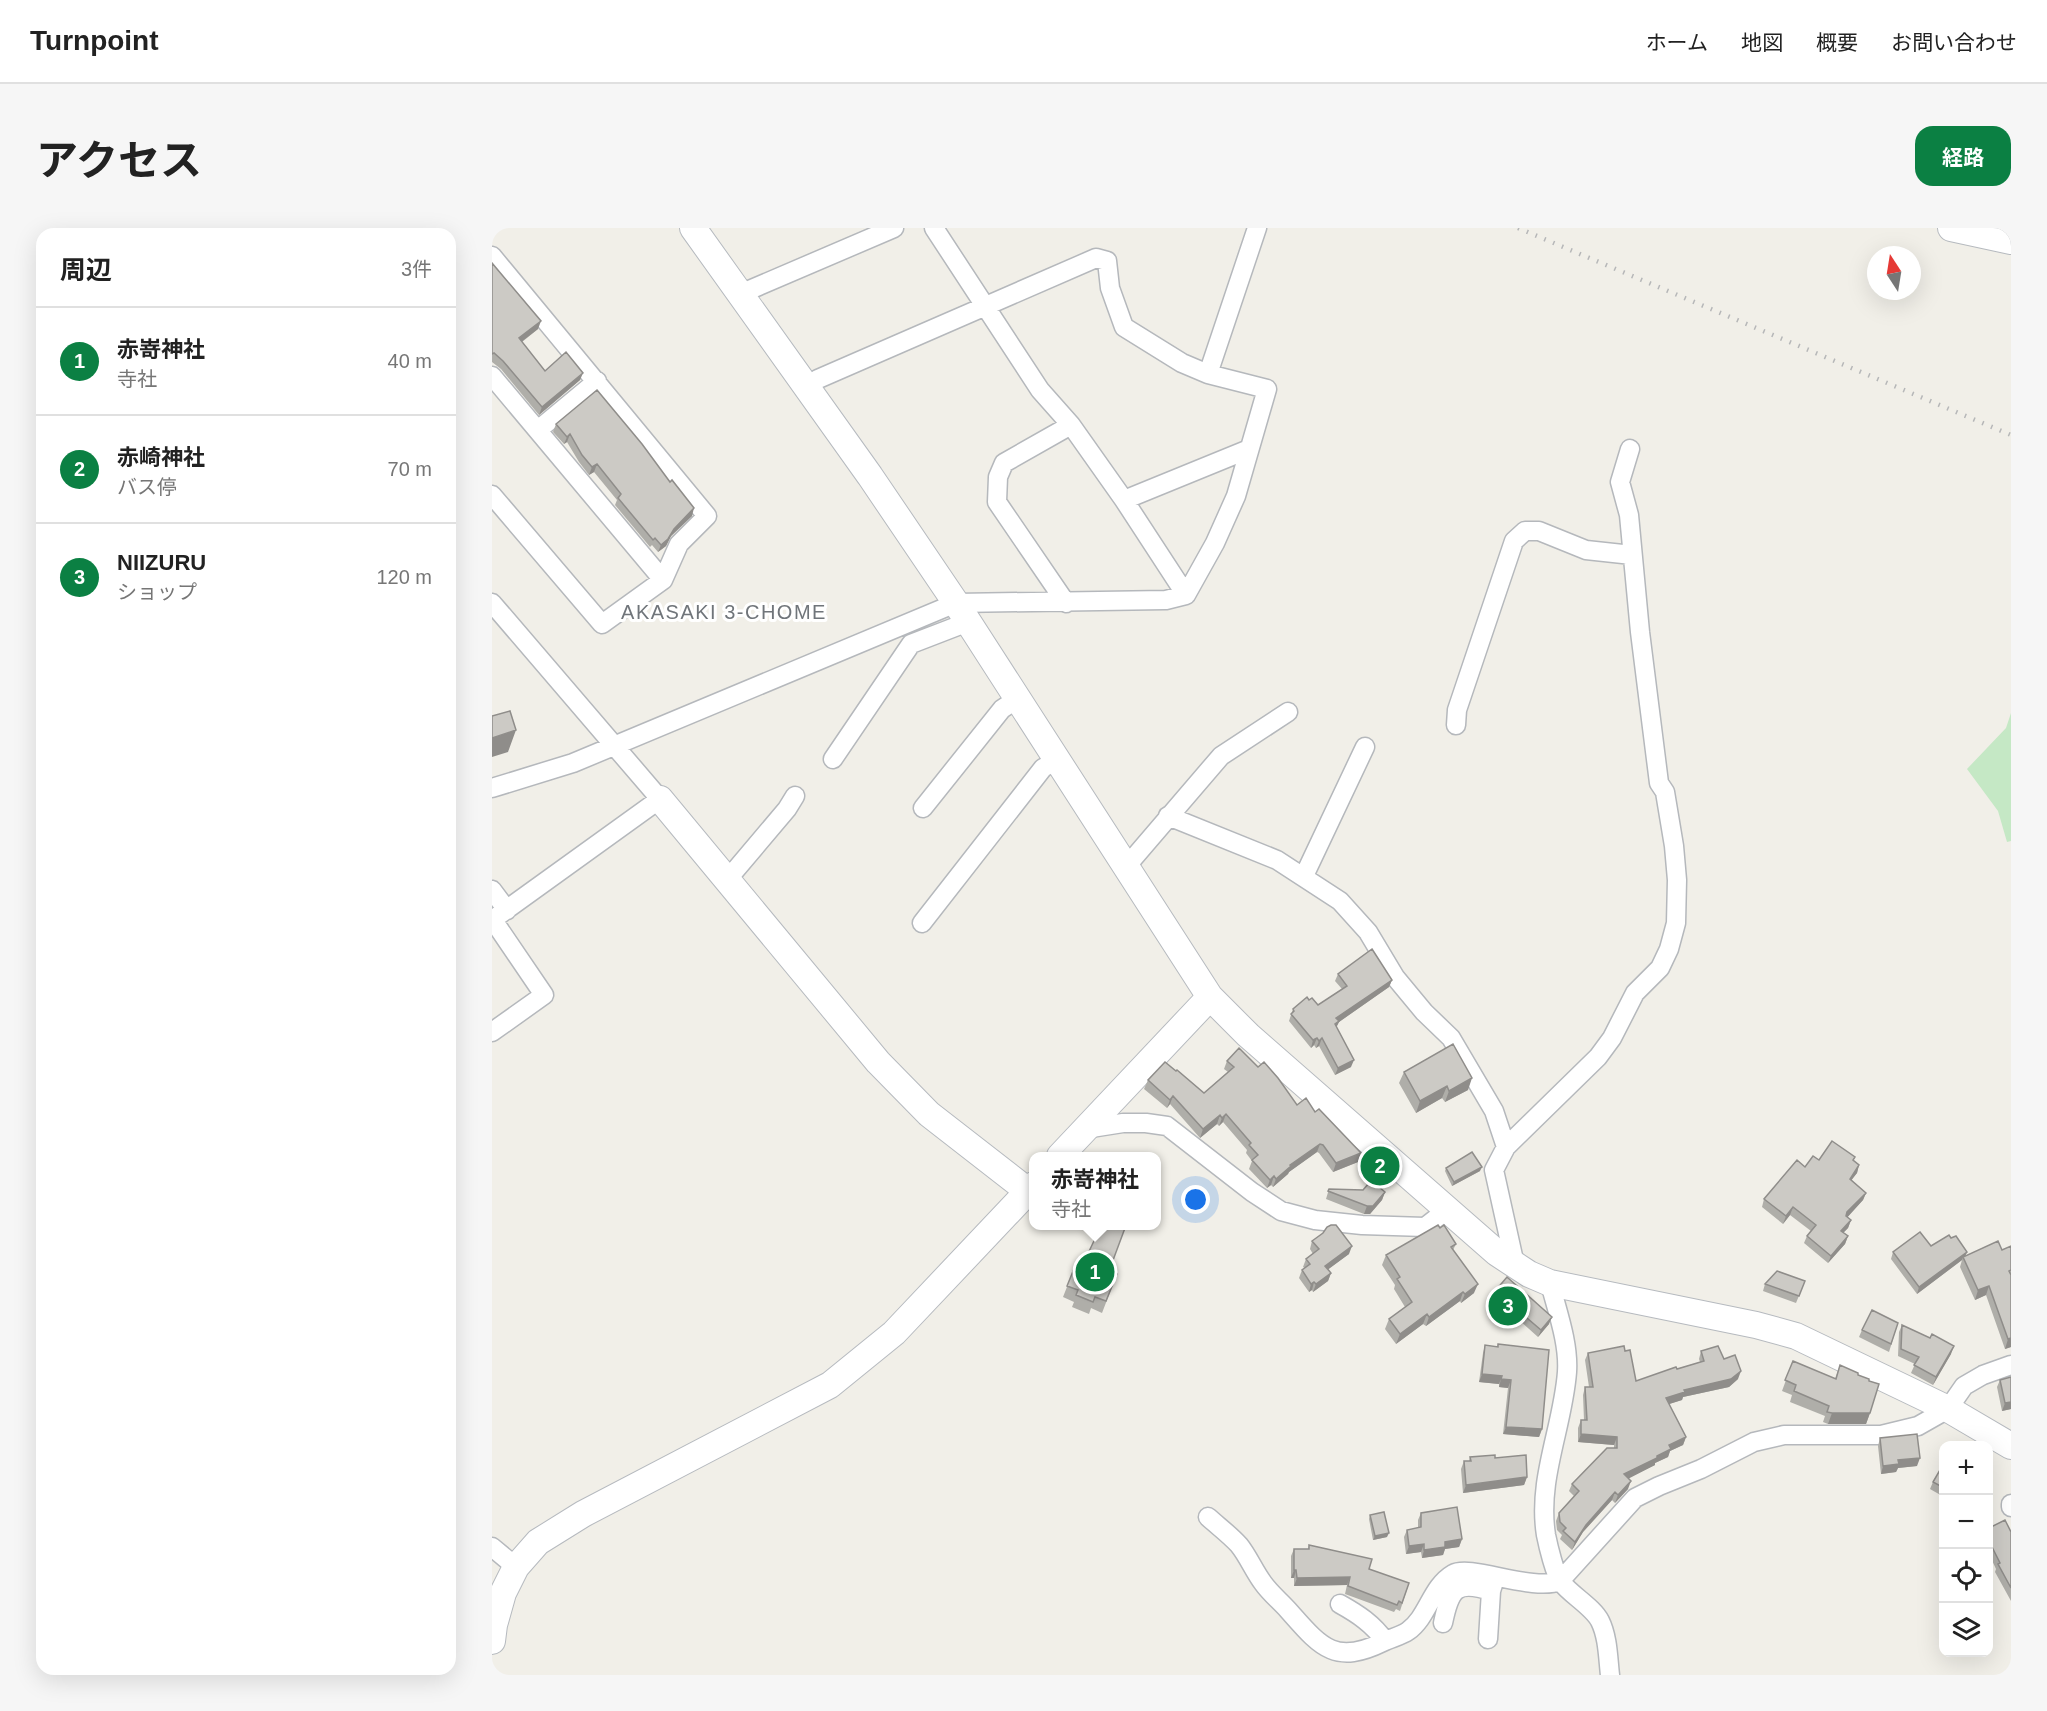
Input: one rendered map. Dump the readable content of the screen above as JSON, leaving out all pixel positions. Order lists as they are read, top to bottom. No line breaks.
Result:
{"districts":["AKASAKI 3-CHOME"],"north":"top","page":{"header":"Turnpoint","nav":["ホーム","地図","概要","お問い合わせ"],"title":"アクセス","buttons":"経路","heading":["周辺","3件"],"list":[{"mark":"1","name":"赤嵜神社","note":"寺社","value":"40 m"},{"mark":"2","name":"赤崎神社","note":"バス停","value":"70 m"},{"mark":"3","name":"NIIZURU","note":"ショップ","value":"120 m"}],"pins":["2","1","3"],"popup":["赤嵜神社","寺社"],"map_buttons":["+","−"]}}
